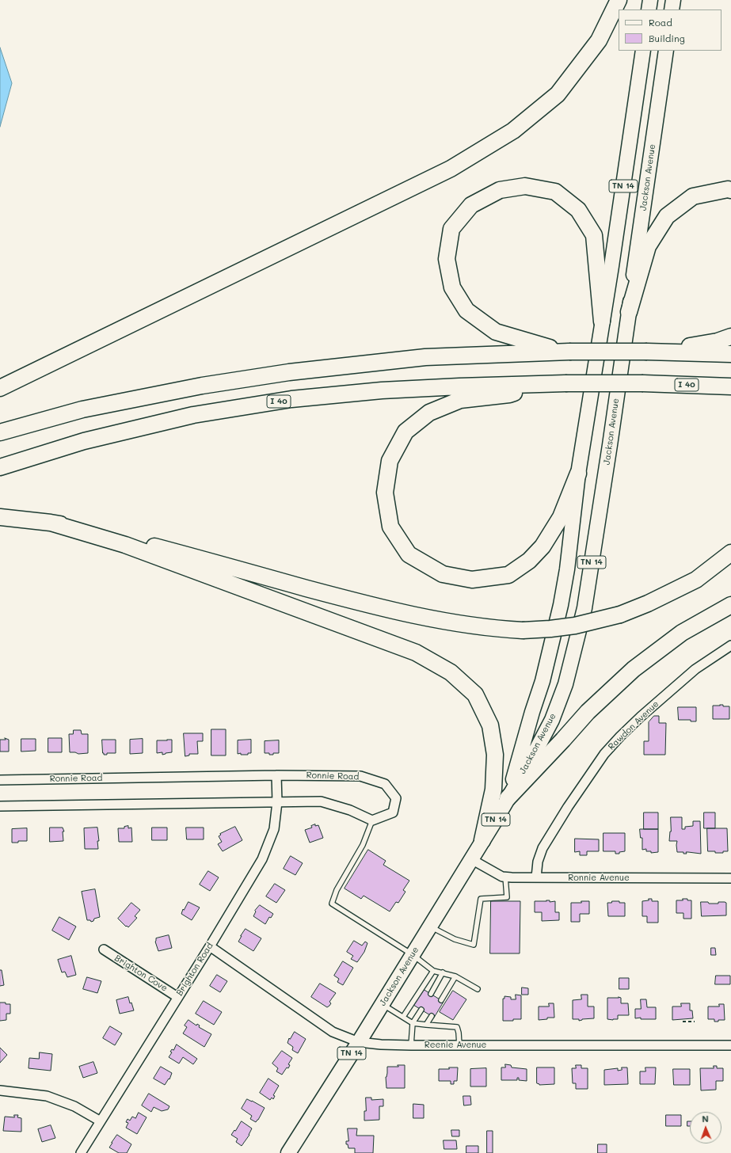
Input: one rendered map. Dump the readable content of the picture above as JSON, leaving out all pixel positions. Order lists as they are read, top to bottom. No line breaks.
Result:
{"streets":{"highway":["I 40"],"main road":["Jackson Avenue","TN 14"],"street":["Rawdon Avenue","Ronnie Road","Ronnie Avenue","Brighton Road","Brighton Cove","Reenie Avenue"]},"crossings":[["Jackson Avenue","Ronnie Avenue"],["Jackson Avenue","Reenie Avenue"],["Rawdon Avenue","Ronnie Avenue"],["Ronnie Road","Brighton Road"],["Brighton Road","Brighton Cove"],["Brighton Road","Reenie Avenue"]],"legend":["Road","Building"],"north":"top"}
